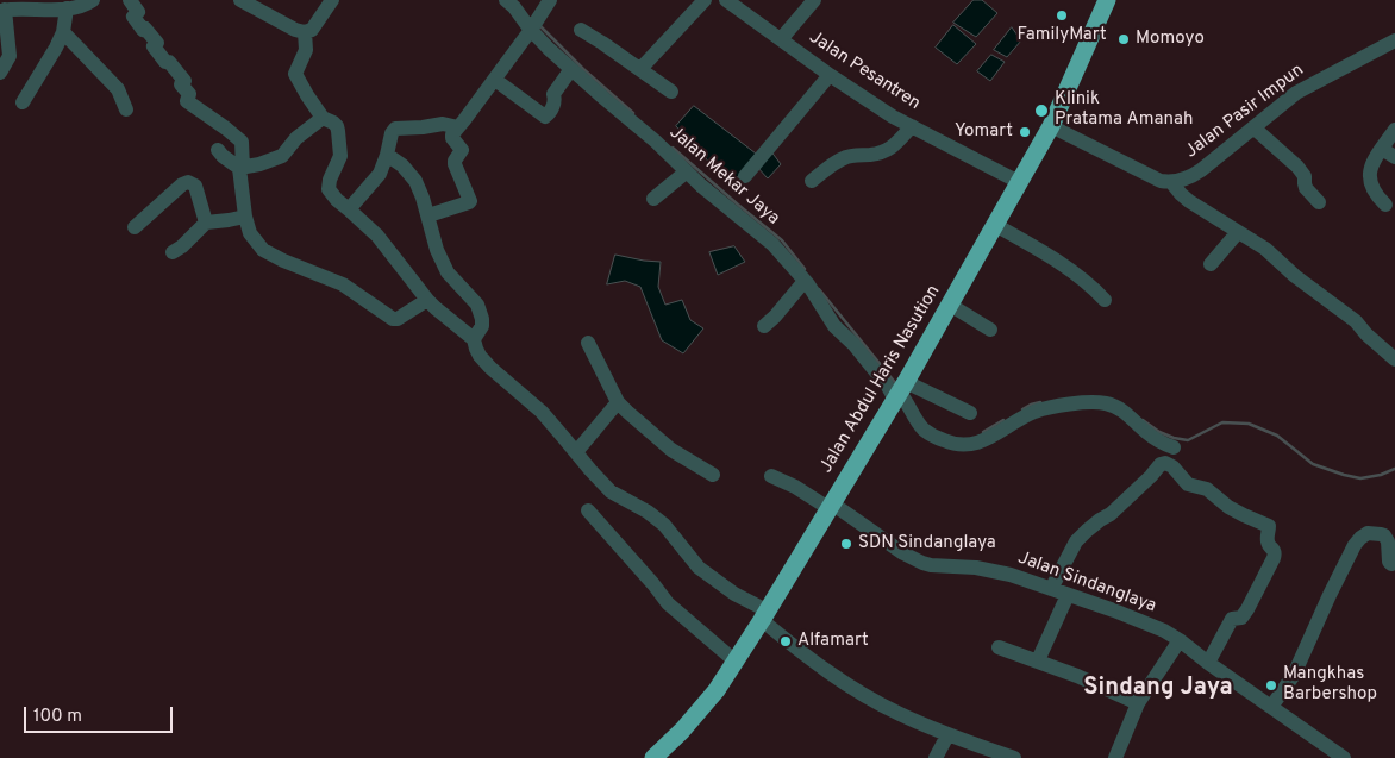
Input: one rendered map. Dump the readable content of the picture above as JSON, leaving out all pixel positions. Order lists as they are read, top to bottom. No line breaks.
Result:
{"streets":{"highway":["Jalan Abdul Haris Nasution"],"street":["Jalan Pesantren","Jalan Pasir Impun","Jalan Mekar Jaya","Jalan Sindanglaya"]},"crossings":[["Jalan Pesantren","Jalan Abdul Haris Nasution"],["Jalan Mekar Jaya","Jalan Abdul Haris Nasution"],["Jalan Abdul Haris Nasution","Jalan Sindanglaya"]],"districts":["Sindang Jaya"],"places":["FamilyMart","Momoyo","Klinik Pratama Amanah","Yomart","SDN Sindanglaya","Alfamart","Mangkhas Barbershop"],"scale_bar":"100 m"}
